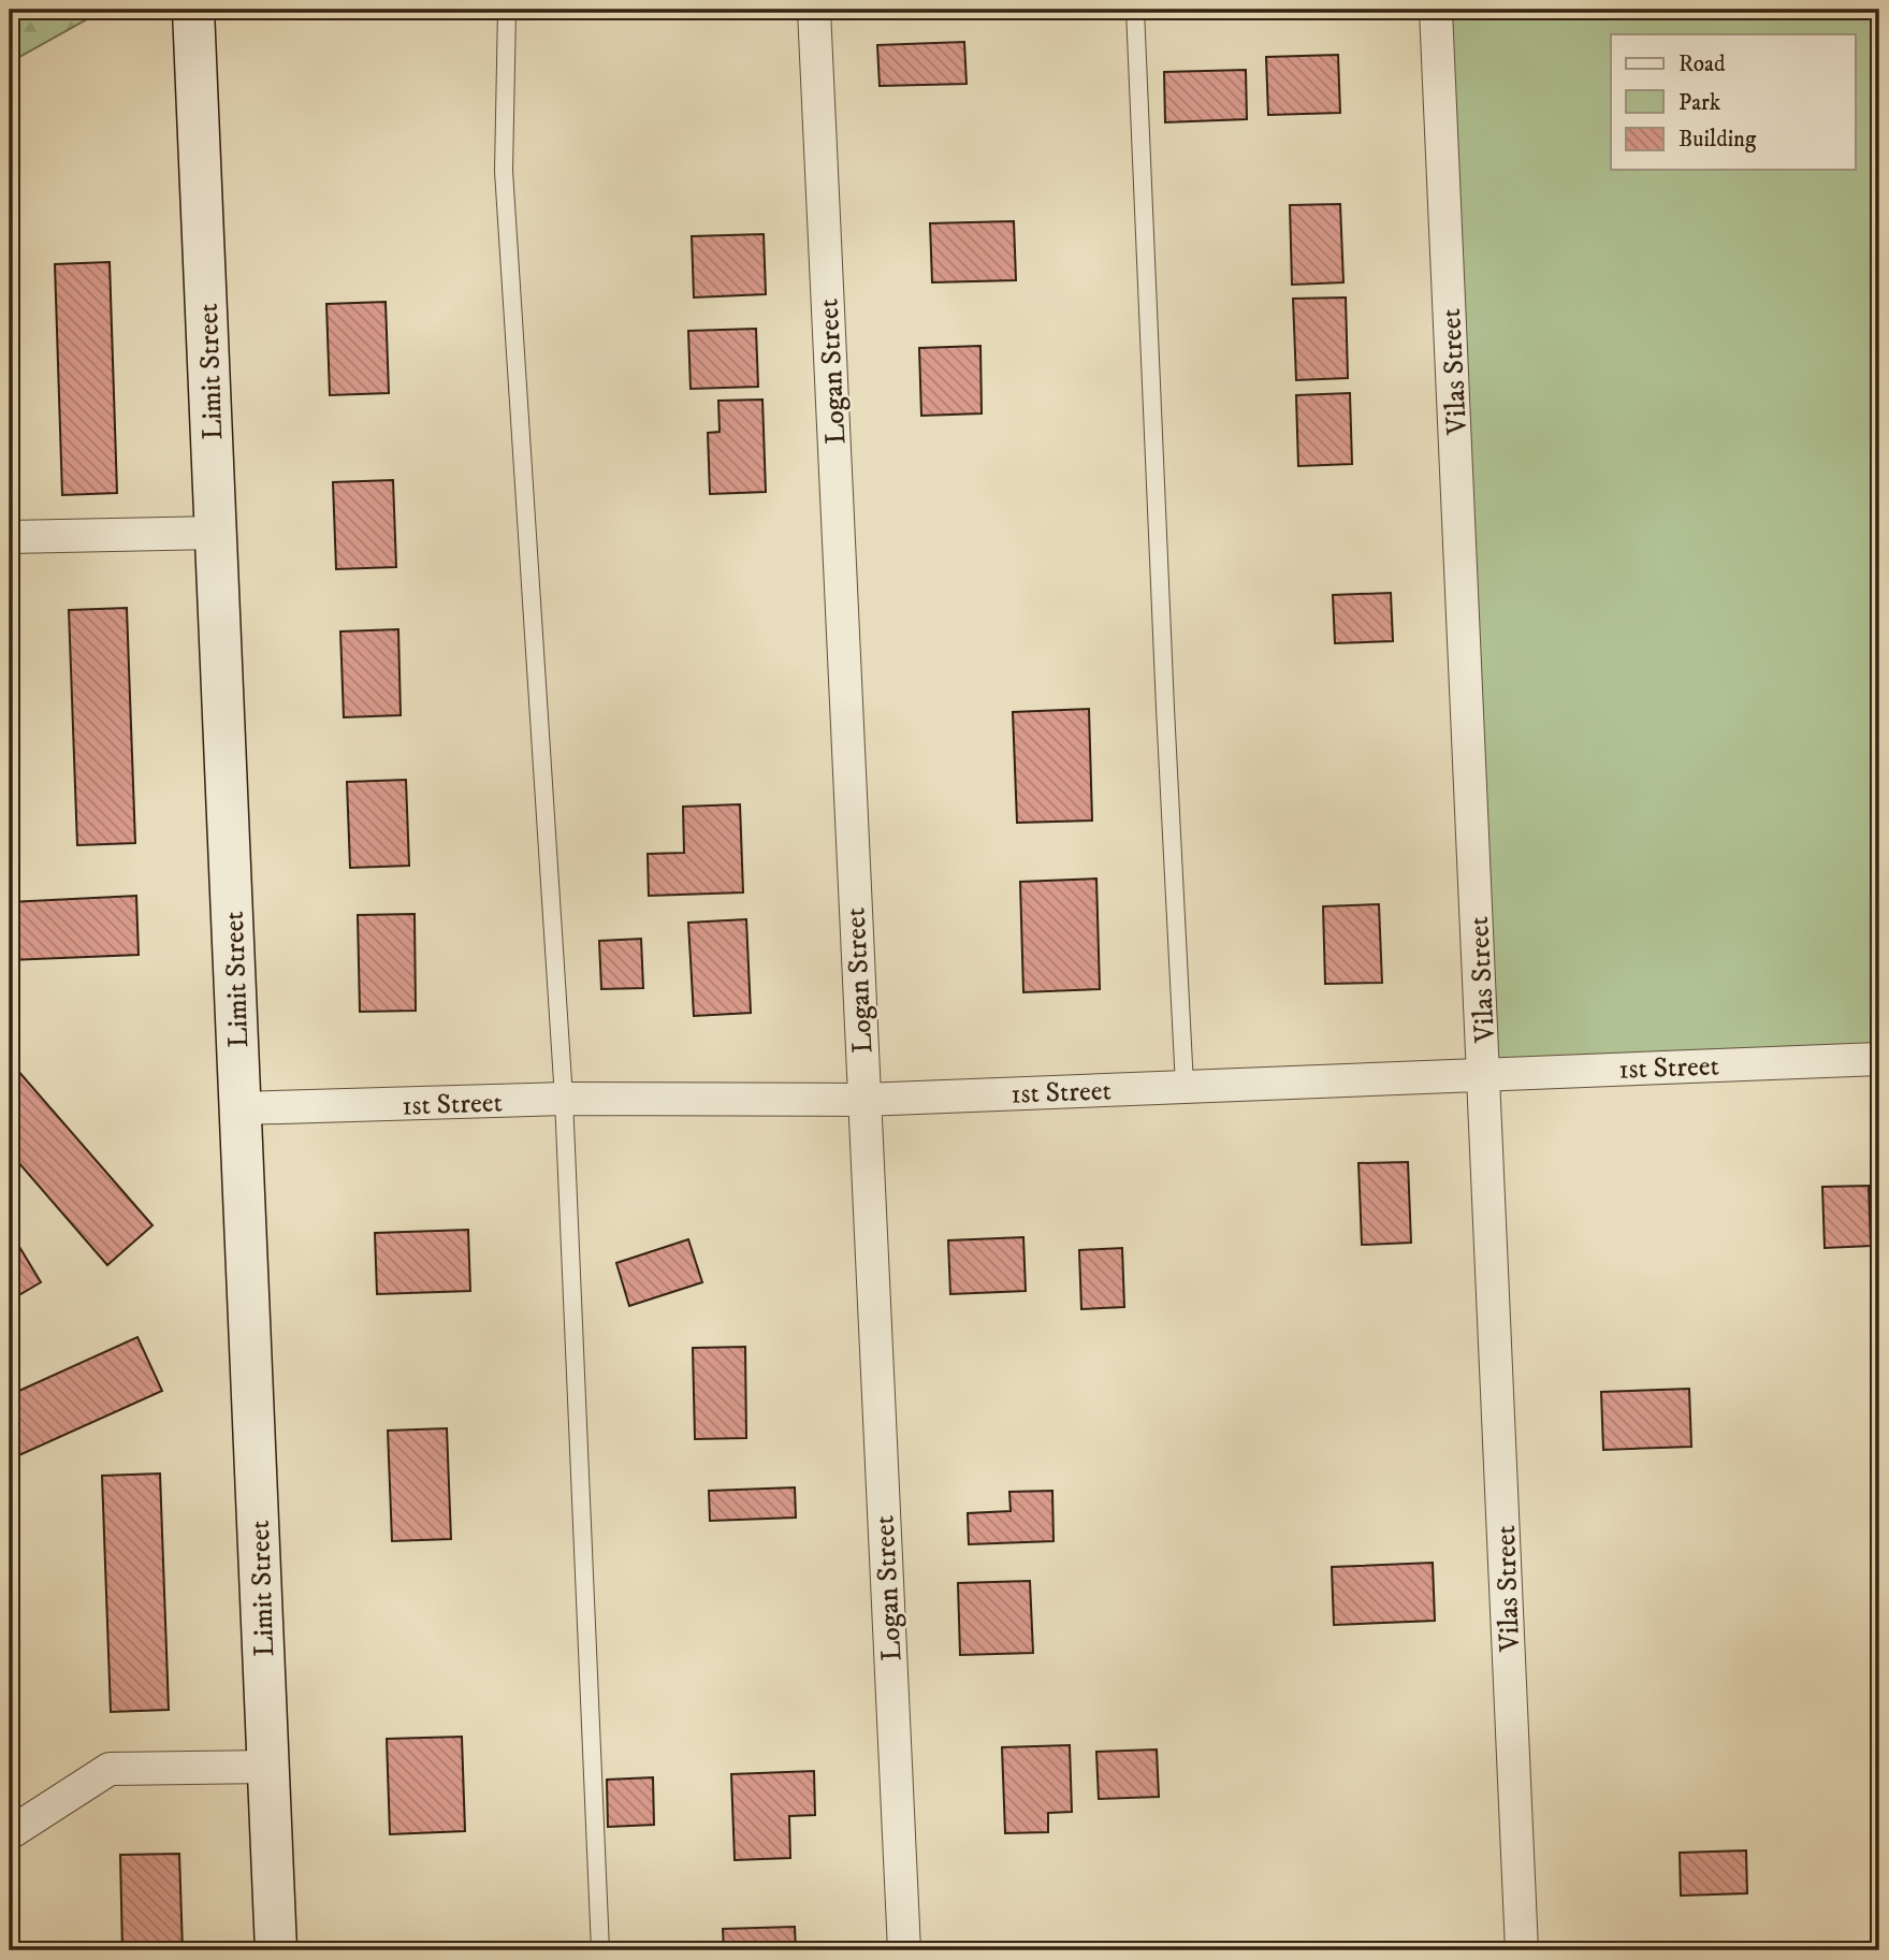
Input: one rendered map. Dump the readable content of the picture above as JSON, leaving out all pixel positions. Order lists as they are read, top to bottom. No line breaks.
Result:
{"streets":{"street":["Limit Street","Logan Street","Vilas Street","1st Street"]},"crossings":[["Limit Street","1st Street"],["Logan Street","1st Street"],["Vilas Street","1st Street"]],"legend":["Road","Park","Building"]}
